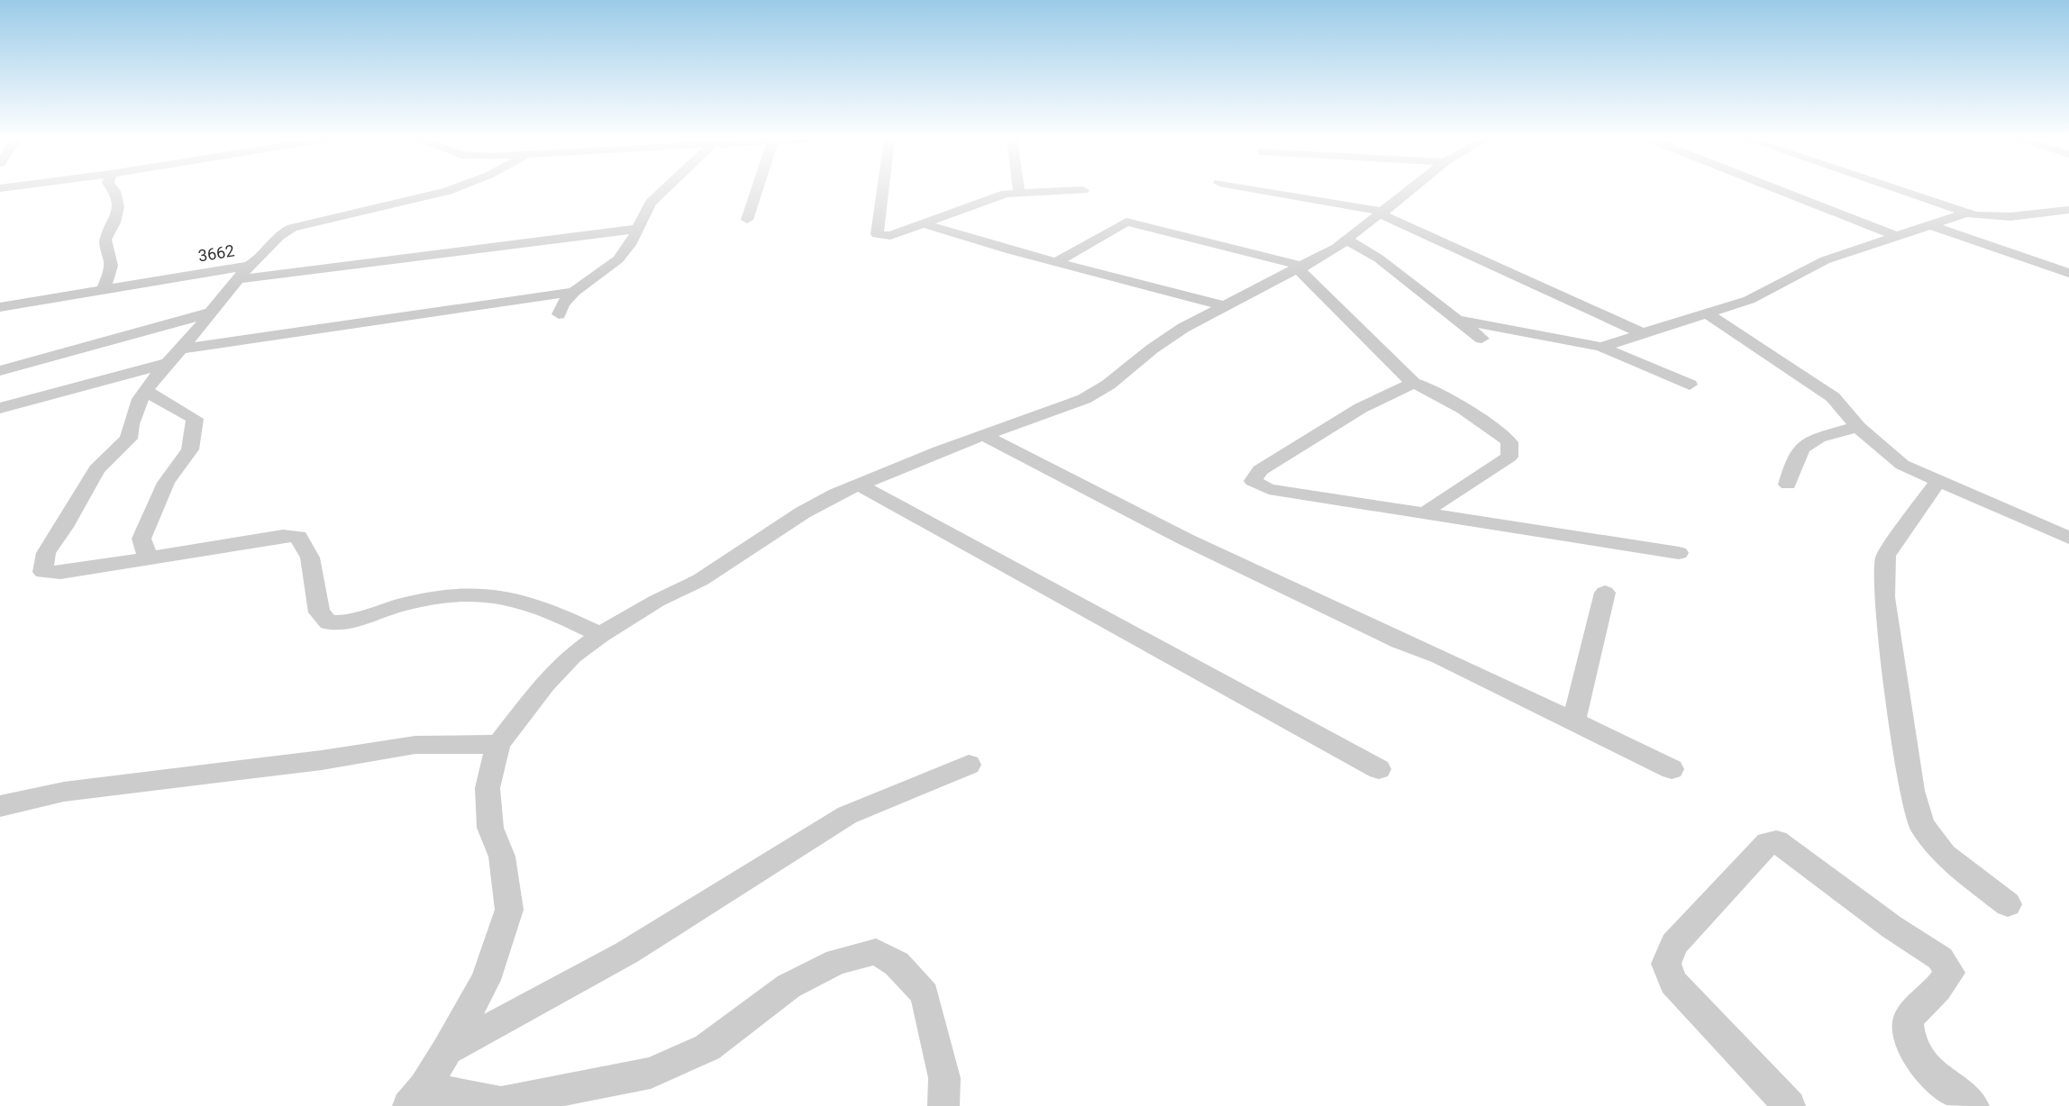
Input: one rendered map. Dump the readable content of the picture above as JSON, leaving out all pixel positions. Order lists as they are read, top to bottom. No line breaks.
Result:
{"streets":{"street":["3662"]}}
